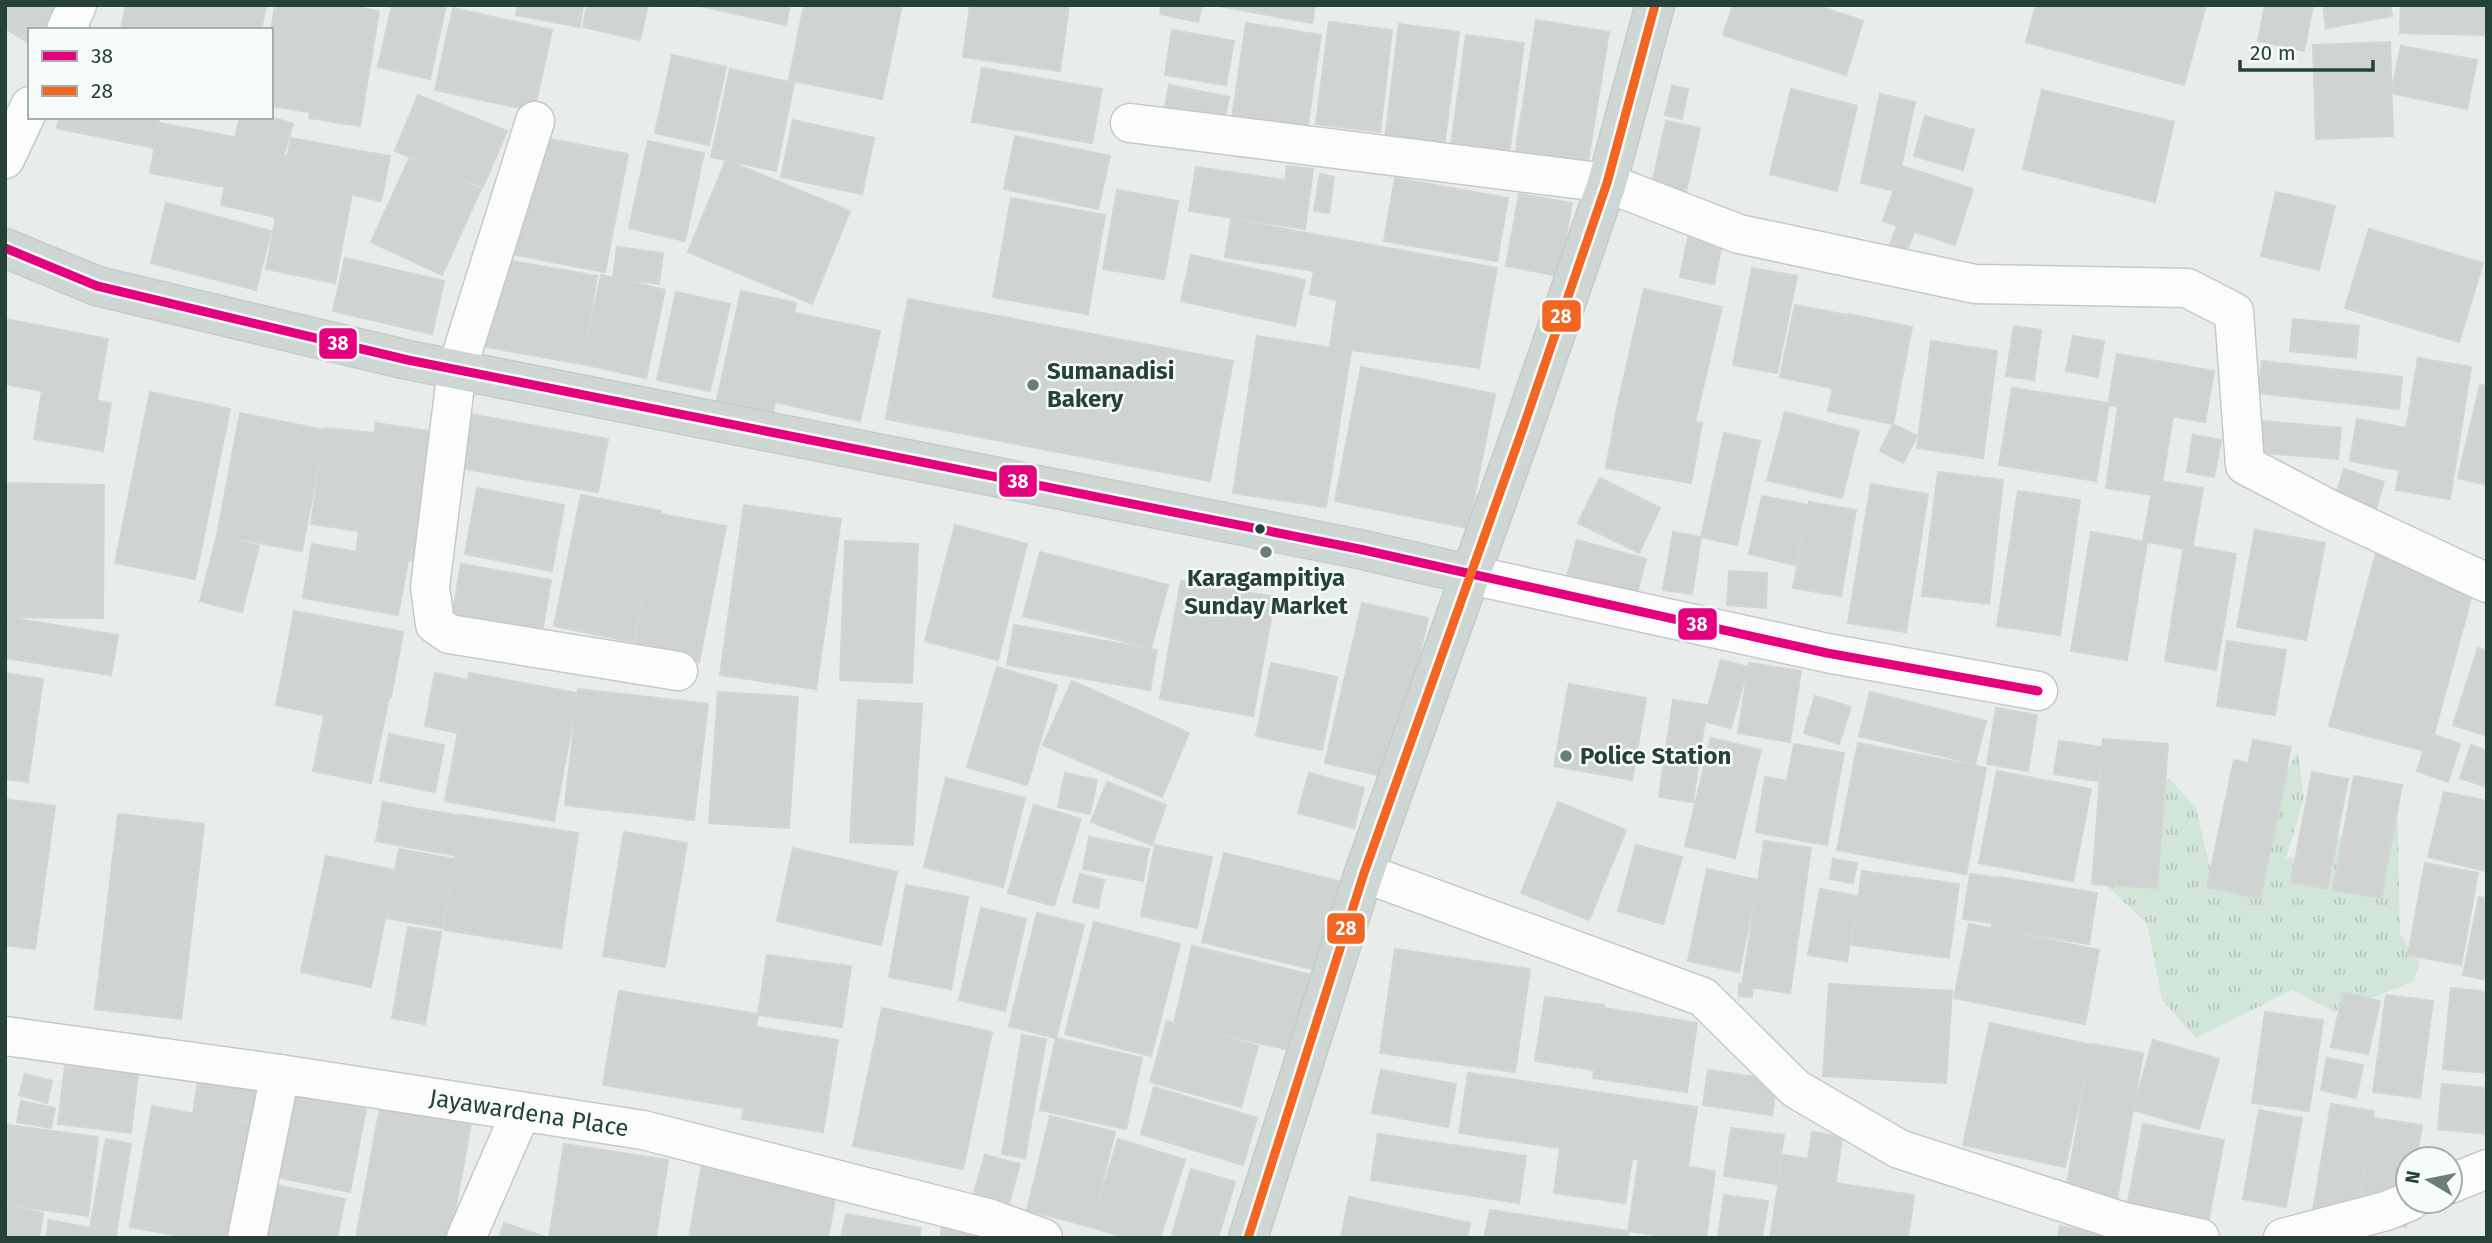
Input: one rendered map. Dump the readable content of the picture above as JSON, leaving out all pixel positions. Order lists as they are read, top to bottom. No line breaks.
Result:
{"streets":{"street":["Jayawardena Place"]},"places":["Sumanadisi Bakery","Karagampitiya Sunday Market","Police Station"],"lines":["transit line 28","transit line 38"],"legend":["38","28"],"scale_bar":"20 m","north":"left"}
